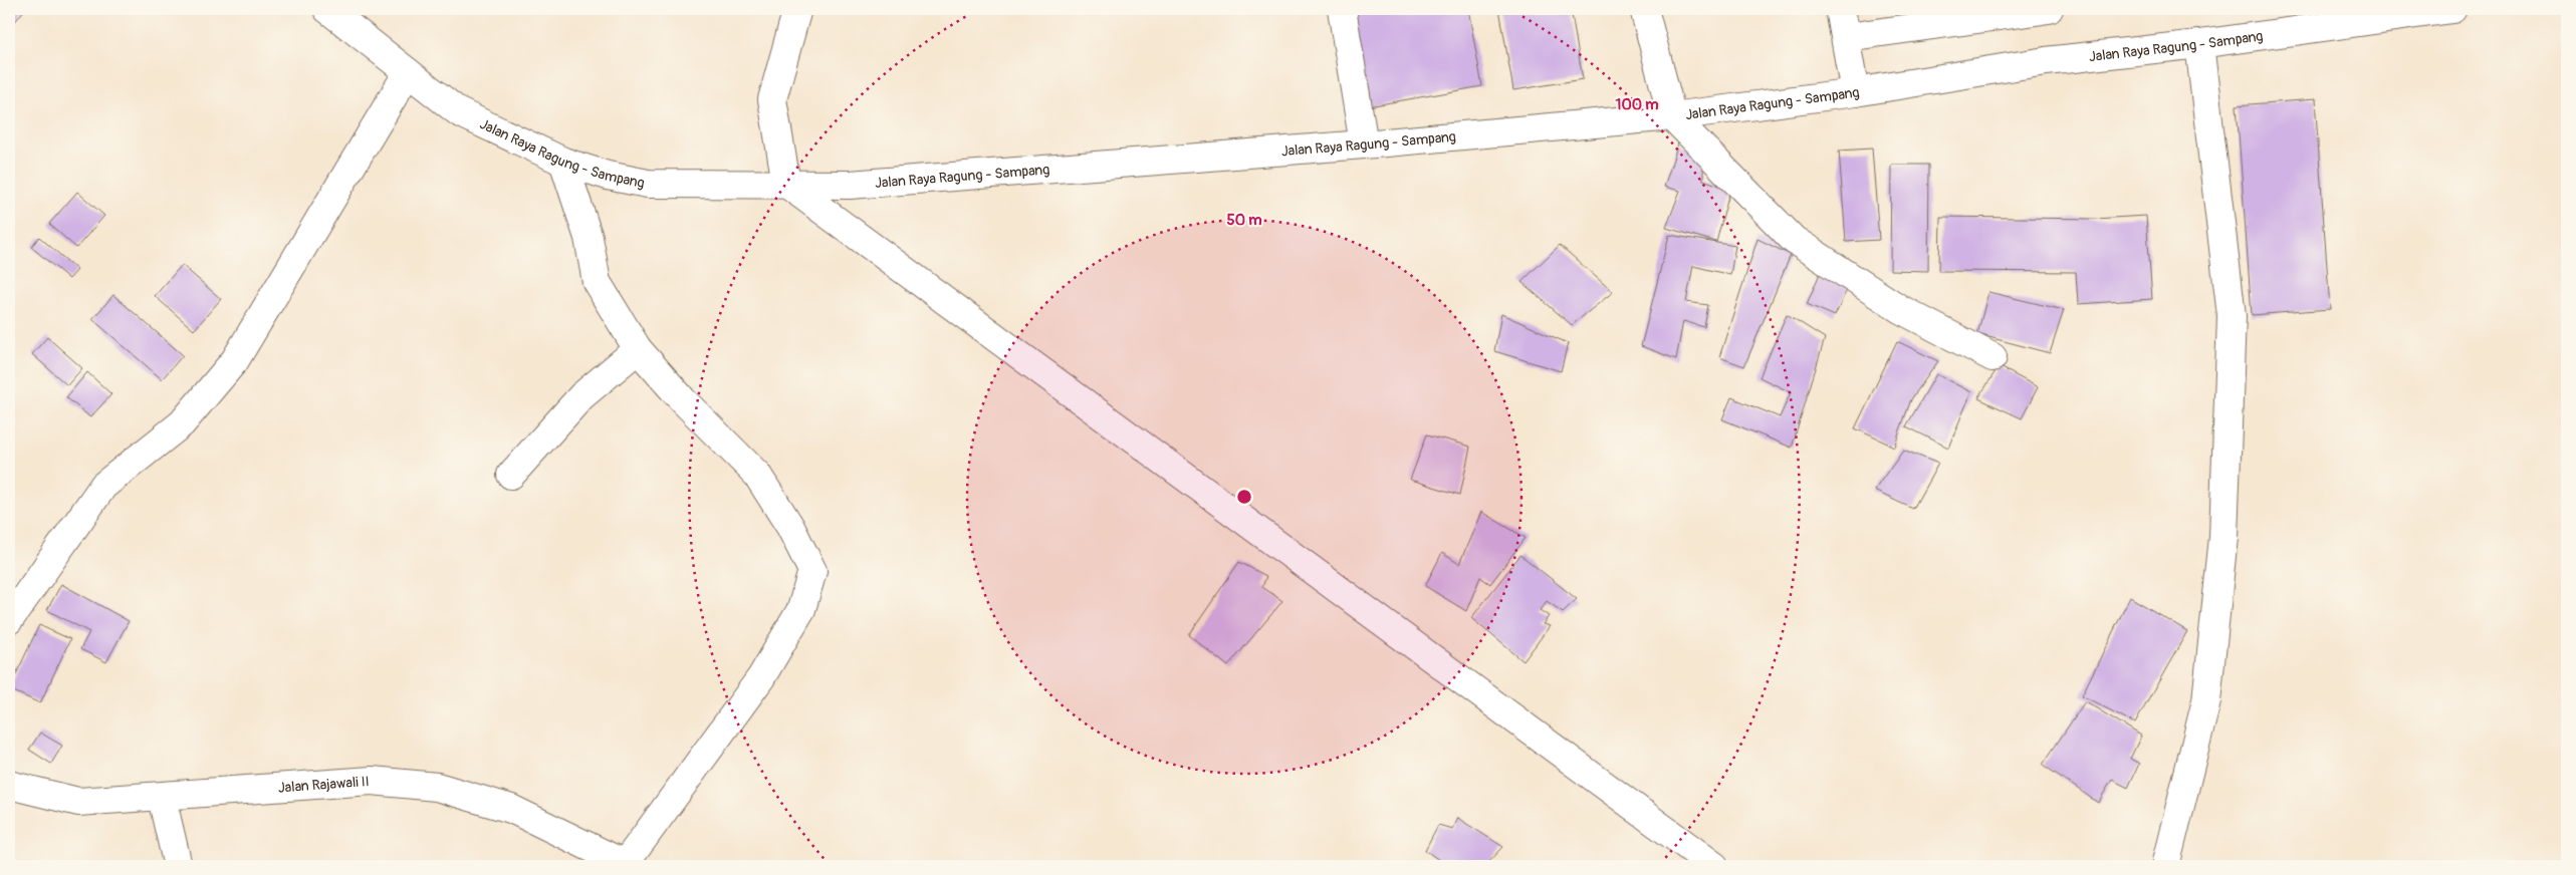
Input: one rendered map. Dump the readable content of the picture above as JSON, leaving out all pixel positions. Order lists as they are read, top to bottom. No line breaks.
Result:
{"streets":{"street":["Jalan Raya Ragung - Sampang","Jalan Rajawali II"]},"rings":["100 m","50 m"]}
